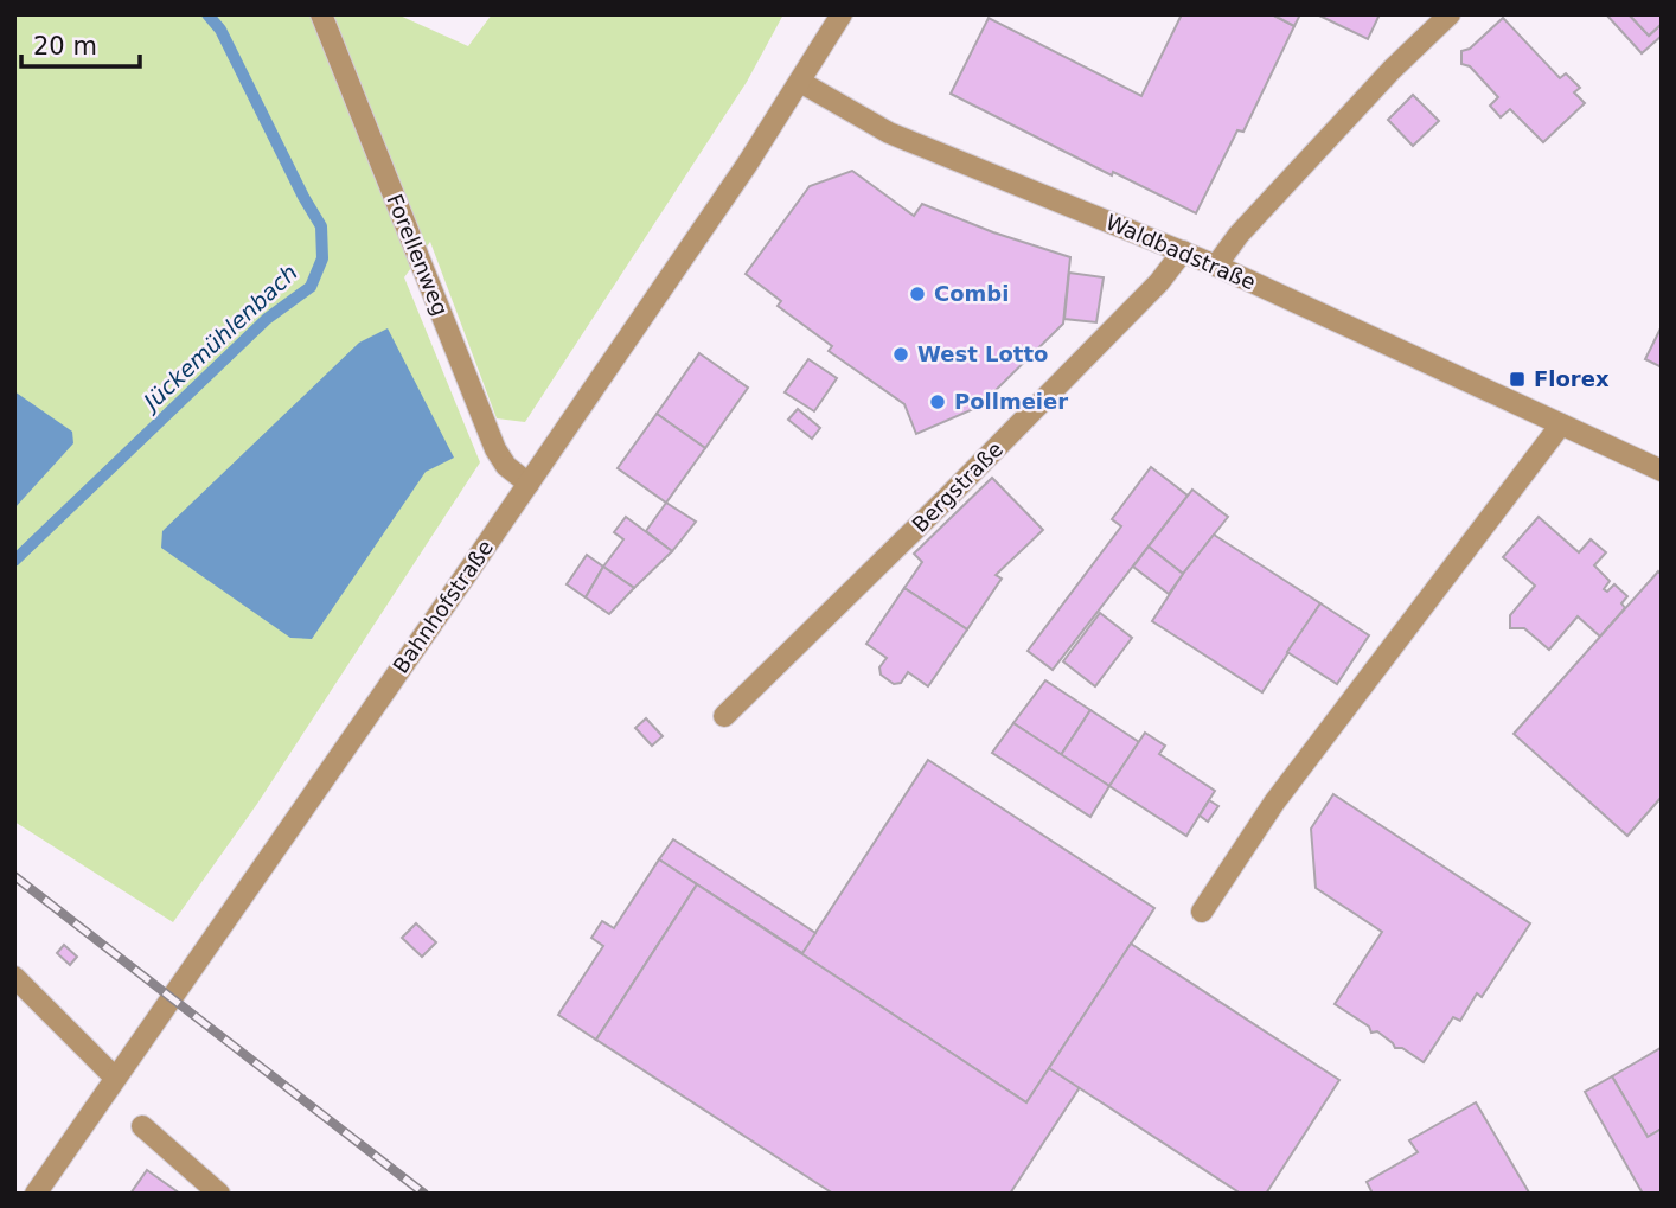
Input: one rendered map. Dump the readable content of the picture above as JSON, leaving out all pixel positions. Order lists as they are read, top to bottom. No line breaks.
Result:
{"streets":{"street":["Waldbadstraße","Forellenweg","Bergstraße","Bahnhofstraße"]},"crossings":[["Waldbadstraße","Bergstraße"],["Waldbadstraße","Bahnhofstraße"],["Forellenweg","Bahnhofstraße"]],"water":["Jückemühlenbach"],"places":{"other":["Combi","West Lotto","Pollmeier"],"transit":["Florex"]},"scale_bar":"20 m"}
